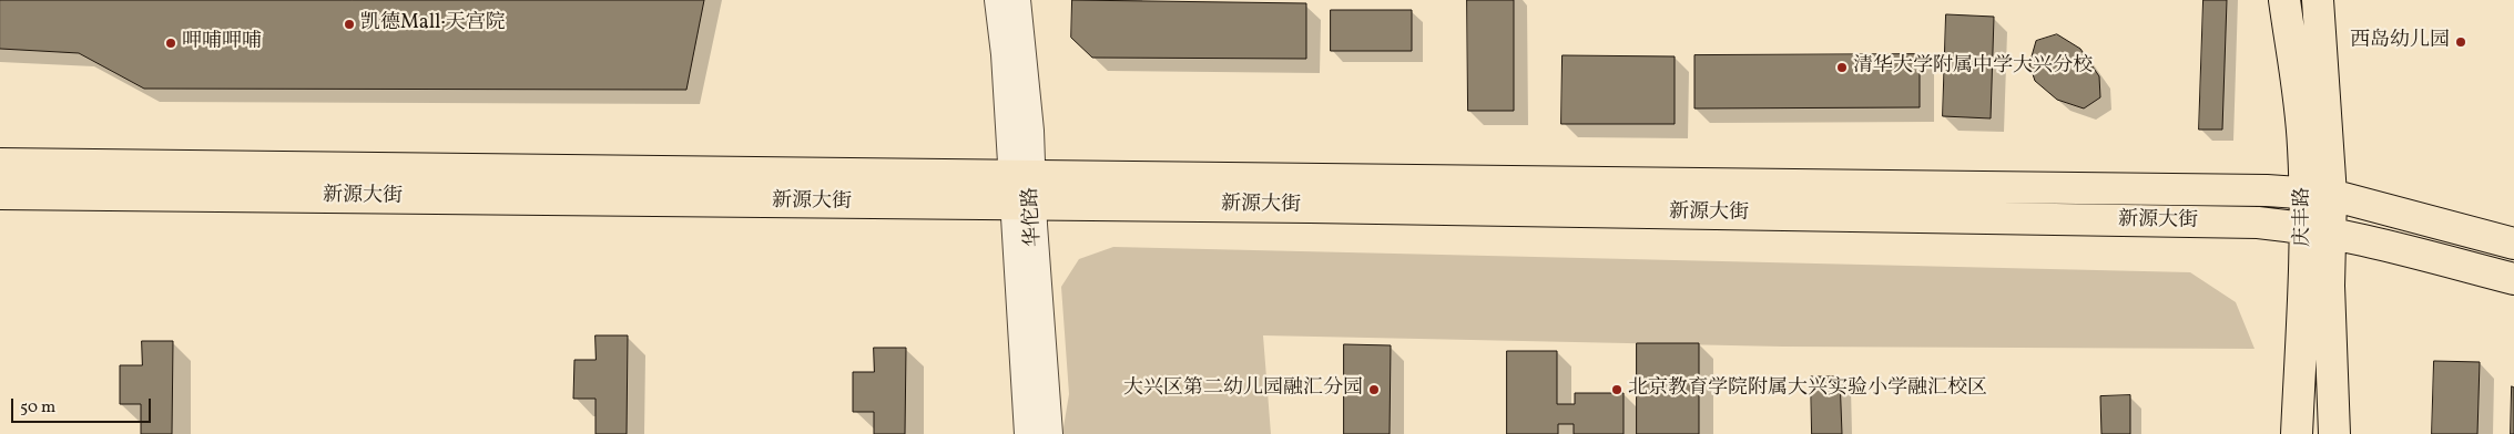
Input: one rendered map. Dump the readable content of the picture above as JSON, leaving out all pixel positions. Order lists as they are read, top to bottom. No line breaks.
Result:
{"streets":{"main road":["新源大街","庆丰路"],"street":["华佗路"]},"crossings":[["新源大街","华佗路"],["新源大街","庆丰路"]],"places":["凯德Mall·天宫院","西岛幼儿园","呷哺呷哺","清华大学附属中学大兴分校","大兴区第二幼儿园融汇分园","北京教育学院附属大兴实验小学融汇校区"],"scale_bar":"50 m"}
